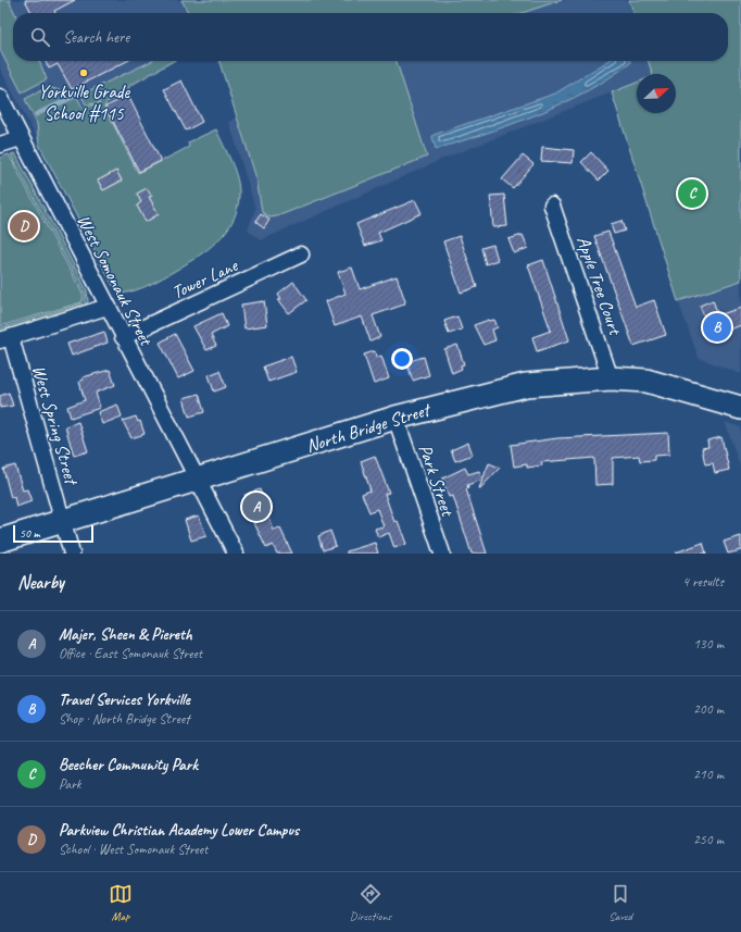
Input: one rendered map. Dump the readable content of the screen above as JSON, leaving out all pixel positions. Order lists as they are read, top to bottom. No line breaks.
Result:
{"streets":{"highway":["North Bridge Street"],"street":["Tower Lane","West Somonauk Street","Apple Tree Court","West Spring Street","Park Street"]},"crossings":[["Tower Lane","West Somonauk Street"],["West Somonauk Street","North Bridge Street"],["Apple Tree Court","North Bridge Street"],["West Spring Street","North Bridge Street"],["North Bridge Street","Park Street"]],"places":["Yorkville Grade School #115"],"scale_bar":"50 m","north":"top right","page":{"search":"Search here","pins":["C","D","B","A"],"scale":"50 m","heading":["Nearby","4 results"],"list":[{"mark":"A","name":"Majer, Sheen & Piereth","note":"Office · East Somonauk Street","value":"130 m"},{"mark":"B","name":"Travel Services Yorkville","note":"Shop · North Bridge Street","value":"200 m"},{"mark":"C","name":"Beecher Community Park","note":"Park","value":"210 m"},{"mark":"D","name":"Parkview Christian Academy Lower Campus","note":"School · West Somonauk Street","value":"250 m"}],"nav":["Map","Directions","Saved"]}}
